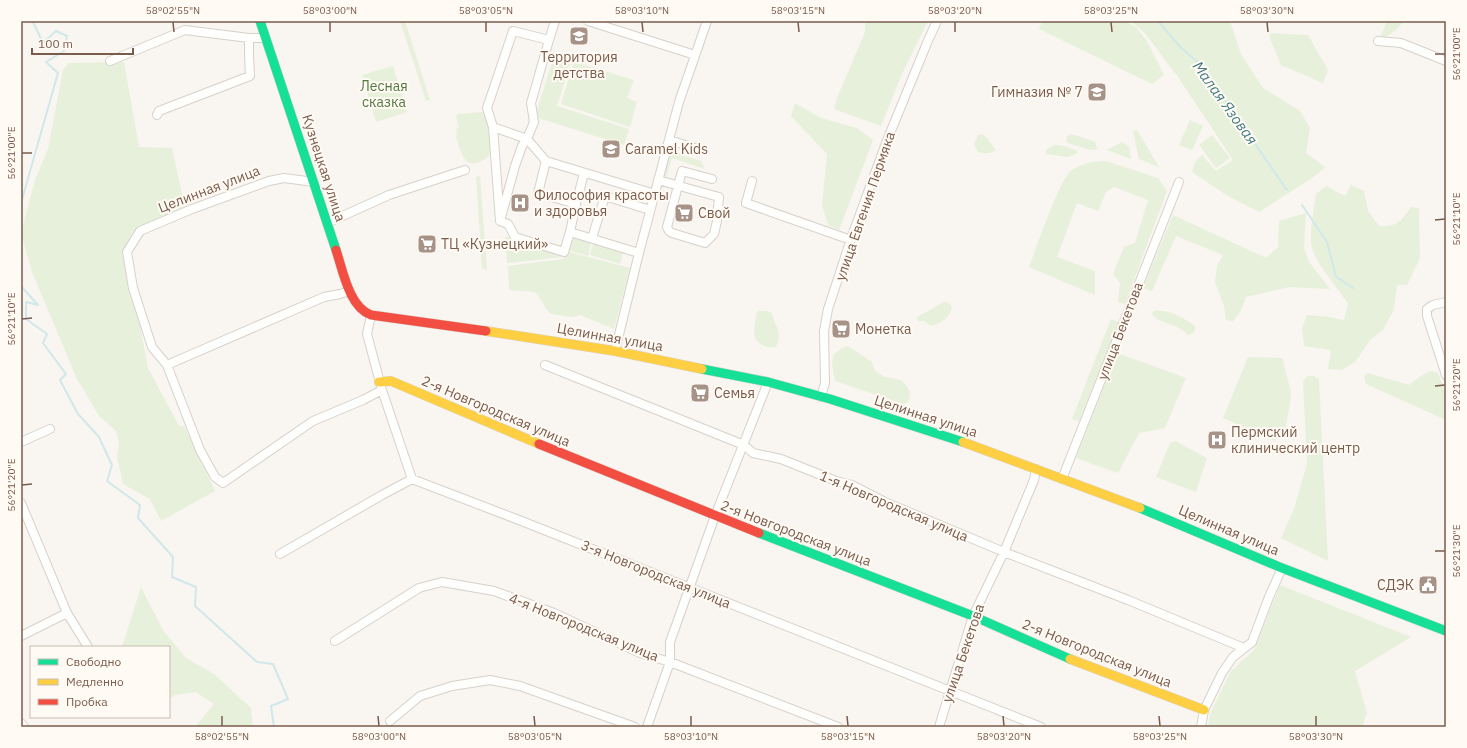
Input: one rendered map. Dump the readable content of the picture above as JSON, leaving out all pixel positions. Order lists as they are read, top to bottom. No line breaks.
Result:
{"streets":{"main road":["Кузнецкая улица","Целинная улица","2-я Новгородская улица"],"street":["улица Евгения Пермяка","улица Бекетова","1-я Новгородская улица","3-я Новгородская улица","4-я Новгородская улица"]},"crossings":[["Кузнецкая улица","Целинная улица"],["Целинная улица","улица Евгения Пермяка"],["Целинная улица","улица Бекетова"],["улица Бекетова","2-я Новгородская улица"],["улица Бекетова","1-я Новгородская улица"],["улица Бекетова","3-я Новгородская улица"]],"water":["Малая Язовая"],"parks":["Лесная сказка"],"places":{"school or university":["Территория детства","Гимназия № 7","Caramel Kids"],"hospital":["Философия красоты и здоровья","Пермский клинический центр"],"supermarket":["Свой","ТЦ «Кузнецкий»","Монетка","Семья"],"public building":["СДЭК"]},"legend":["Свободно","Медленно","Пробка"],"scale_bar":"100 m","coordinates":["58°02'55\"N","58°03'00\"N","58°03'05\"N","58°03'10\"N","58°03'15\"N","58°03'20\"N","58°03'25\"N","58°03'30\"N","56°21'00\"E","56°21'10\"E","56°21'20\"E","56°21'30\"E"]}
